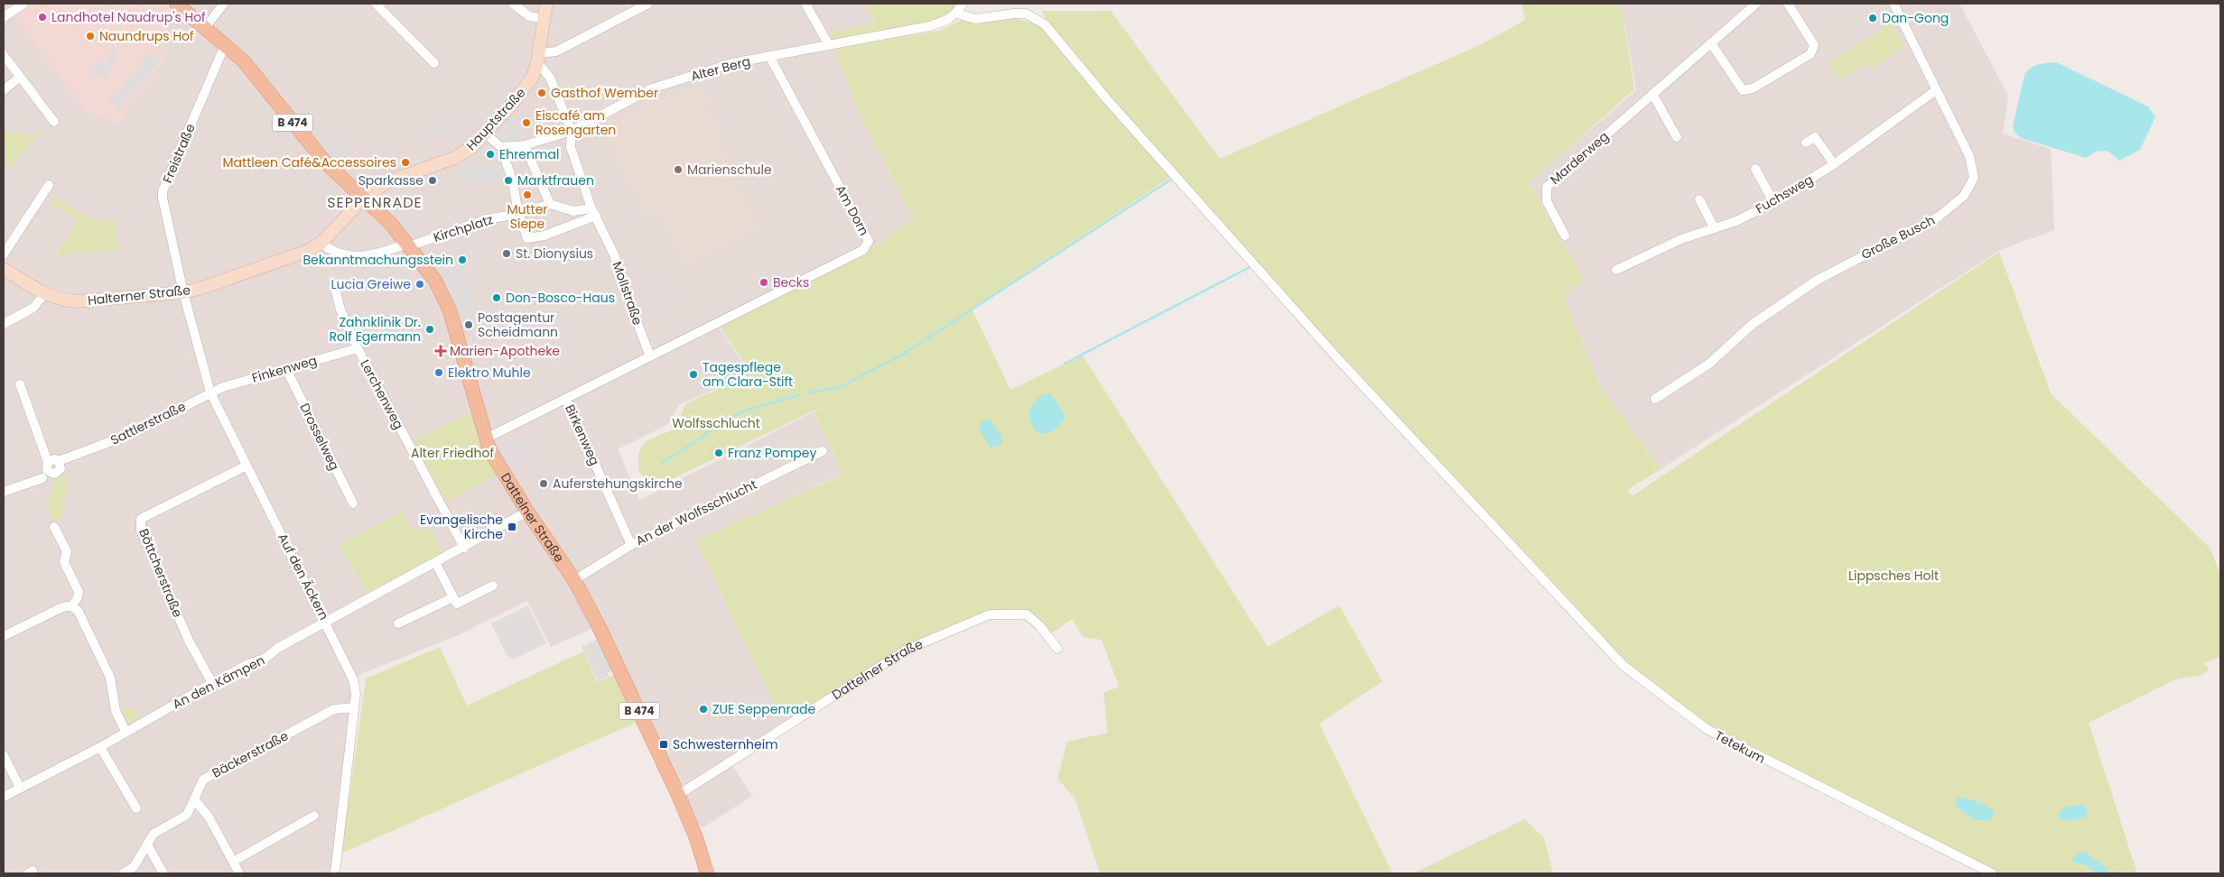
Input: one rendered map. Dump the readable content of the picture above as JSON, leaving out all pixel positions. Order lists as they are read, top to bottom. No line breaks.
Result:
{"streets":{"main road":["B 474","Dattelner Straße"],"street":["Alter Berg","Hauptstraße","Freistraße","Marderweg","Fuchsweg","Am Dorn","Kirchplatz","Große Busch","Mollstraße","Halterner Straße","Finkenweg","Lerchenweg","Sattlerstraße","Birkenweg","Drosselweg","An der Wolfsschlucht","Böttcherstraße","Auf den Äckern","An den Kämpen","Tetekum","Bäckerstraße"]},"crossings":[["Alter Berg","Am Dorn"],["Alter Berg","Mollstraße"],["Alter Berg","Tetekum"],["Hauptstraße","B 474"],["Hauptstraße","Mollstraße"],["Hauptstraße","Halterner Straße"],["Hauptstraße","Dattelner Straße"],["B 474","Freistraße"],["B 474","Halterner Straße"],["B 474","Dattelner Straße"],["Freistraße","Halterner Straße"],["Freistraße","Auf den Äckern"],["Fuchsweg","Große Busch"],["Am Dorn","Mollstraße"],["Kirchplatz","Halterner Straße"],["Kirchplatz","Dattelner Straße"],["Halterner Straße","Dattelner Straße"],["Halterner Straße","Auf den Äckern"],["Finkenweg","Lerchenweg"],["Finkenweg","Sattlerstraße"],["Finkenweg","Drosselweg"],["Finkenweg","Auf den Äckern"],["Lerchenweg","An den Kämpen"],["Sattlerstraße","Auf den Äckern"],["Birkenweg","An der Wolfsschlucht"],["An der Wolfsschlucht","Dattelner Straße"],["Dattelner Straße","An den Kämpen"],["Böttcherstraße","Auf den Äckern"],["Böttcherstraße","An den Kämpen"],["Auf den Äckern","An den Kämpen"],["Auf den Äckern","Bäckerstraße"]],"districts":["SEPPENRADE"],"parks":["Wolfsschlucht","Alter Friedhof","Lippsches Holt"],"places":{"other":["Landhotel Naudrup's Hof","Dan-Gong","Naundrups Hof","Gasthof Wember","Eiscafé am Rosengarten","Ehrenmal","Mattleen Café&Accessoires","Marienschule","Sparkasse","Marktfrauen","Mutter Siepe","St. Dionysius","Bekanntmachungsstein","Becks","Lucia Greiwe","Don-Bosco-Haus","Postagentur Scheidmann","Zahnklinik Dr. Rolf Egermann","Elektro Muhle","Tagespflege am Clara-Stift","Franz Pompey","Auferstehungskirche","ZUE Seppenrade"],"health":["Marien-Apotheke"],"transit":["Evangelische Kirche","Schwesternheim"]}}
